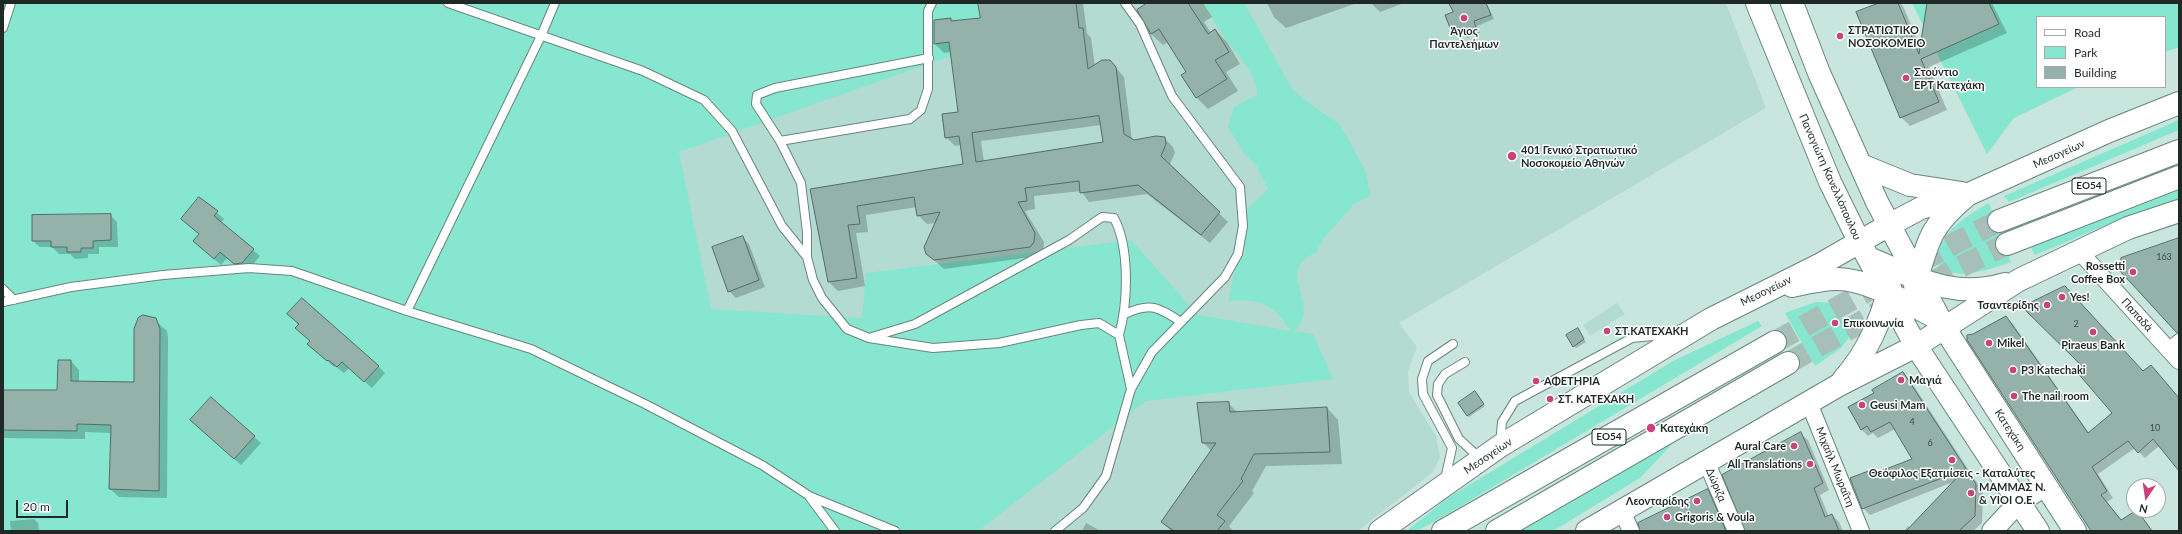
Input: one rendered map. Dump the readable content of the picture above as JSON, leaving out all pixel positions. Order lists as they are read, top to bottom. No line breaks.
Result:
{"streets":{"main road":["Μεσογείων","Παναγιώτη Κανελλόπουλου","ΕΟ54","Κατεχάκη"],"street":["Παπαδά","Μιχαήλ Μωραΐτη","Δώριζα"]},"crossings":[["Μεσογείων","Παναγιώτη Κανελλόπουλου"]],"places":["Άγιος Παντελεήμων","ΣΤΡΑΤΙΩΤΙΚΟ ΝΟΣΟΚΟΜΕΙΟ","Στούντιο ΕΡΤ Κατεχάκη","401 Γενικό Στρατιωτικό Νοσοκομείο Αθηνών","Rossetti Coffee Box","Yes!","Τσαντερίδης","Επικοινωνία","ΣΤ.ΚΑΤΕΧΑΚΗ","Piraeus Bank","Mikel","P3 Katechaki","Μαγιά","ΑΦΕΤΗΡΙΑ","The nail room","ΣΤ. ΚΑΤΕΧΑΚΗ","Geusi Mam","Κατεχάκη","Aural Care","Θεόφιλος Εξατμίσεις - Καταλύτες","All Translations","ΜΑΜΜΑΣ Ν. & ΥΙΟΙ Ο.Ε.","Λεονταρίδης","Grigoris & Voula"],"house_numbers":["163","2","4","10","6"],"legend":["Road","Park","Building"],"scale_bar":"20 m","north":"bottom"}
